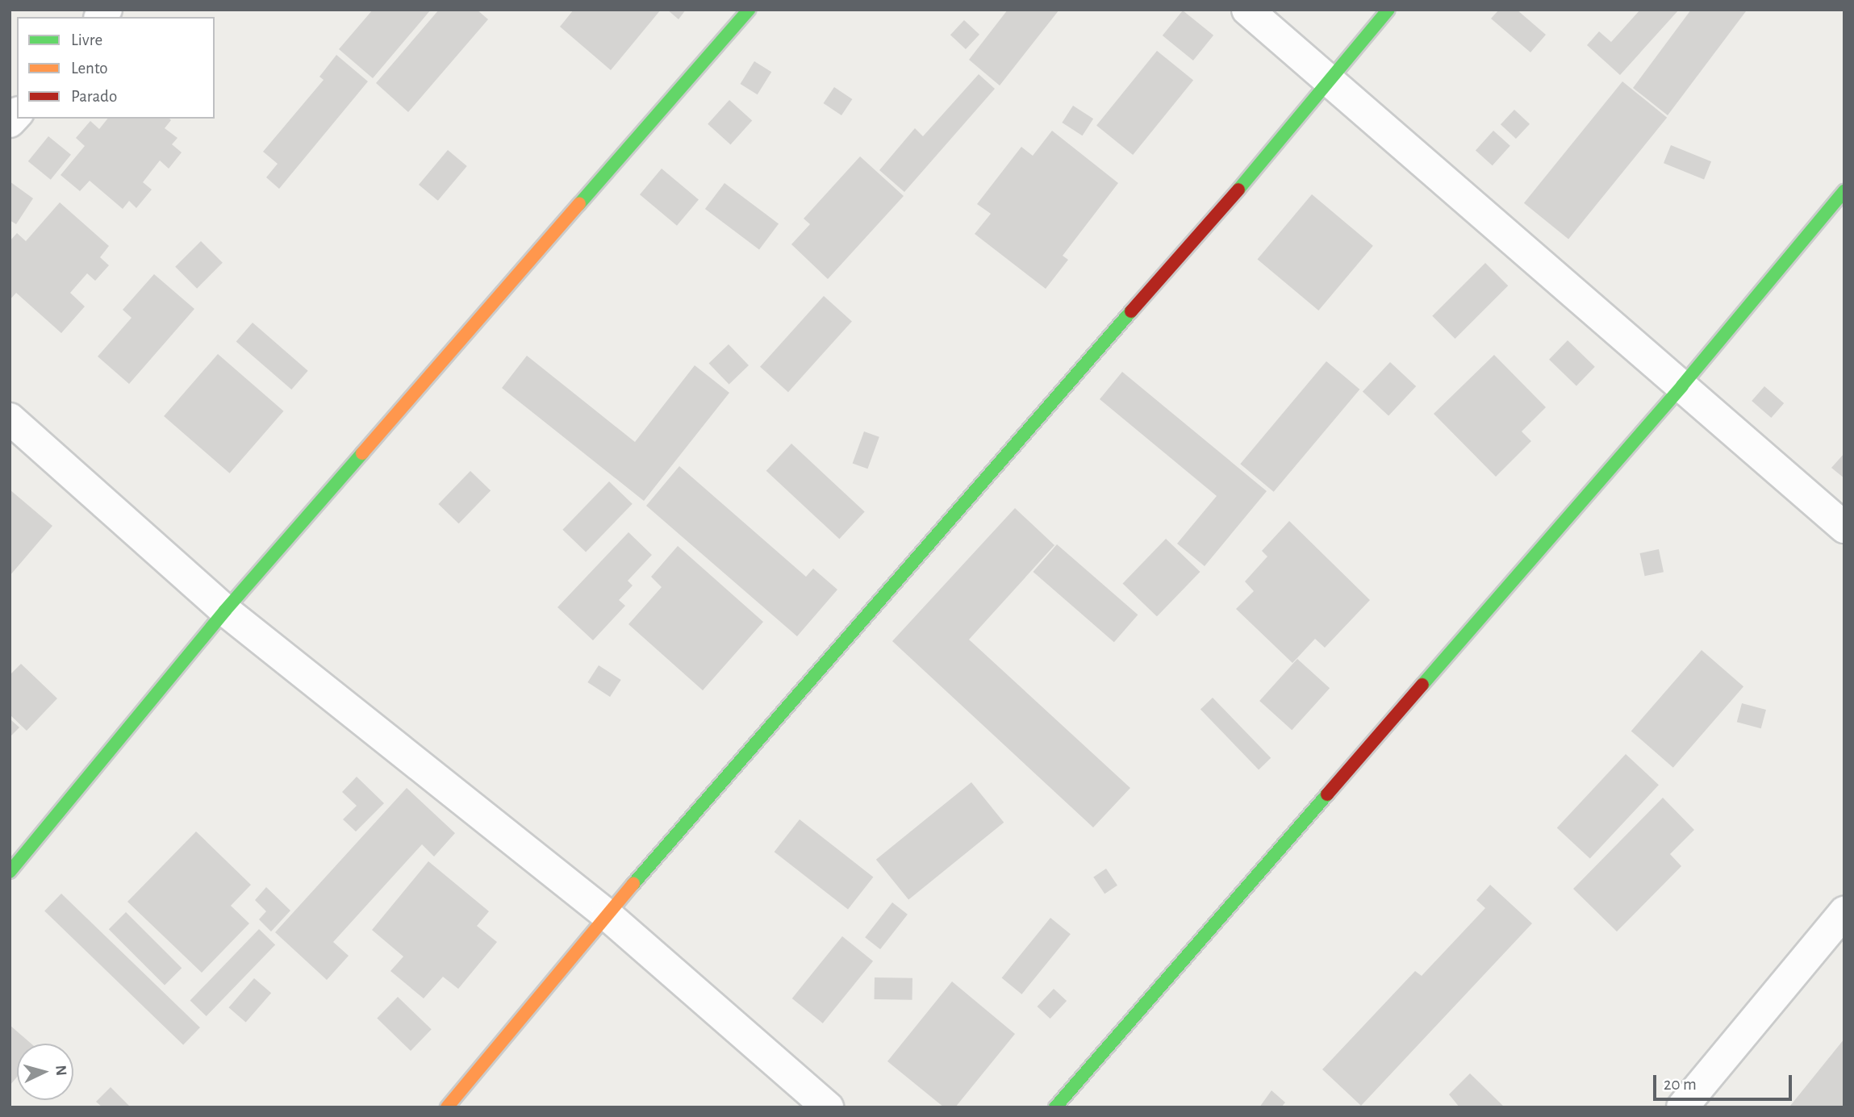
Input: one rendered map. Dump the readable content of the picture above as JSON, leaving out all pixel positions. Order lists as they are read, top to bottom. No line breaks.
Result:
{"legend":["Livre","Lento","Parado"],"scale_bar":"20 m","north":"right"}
